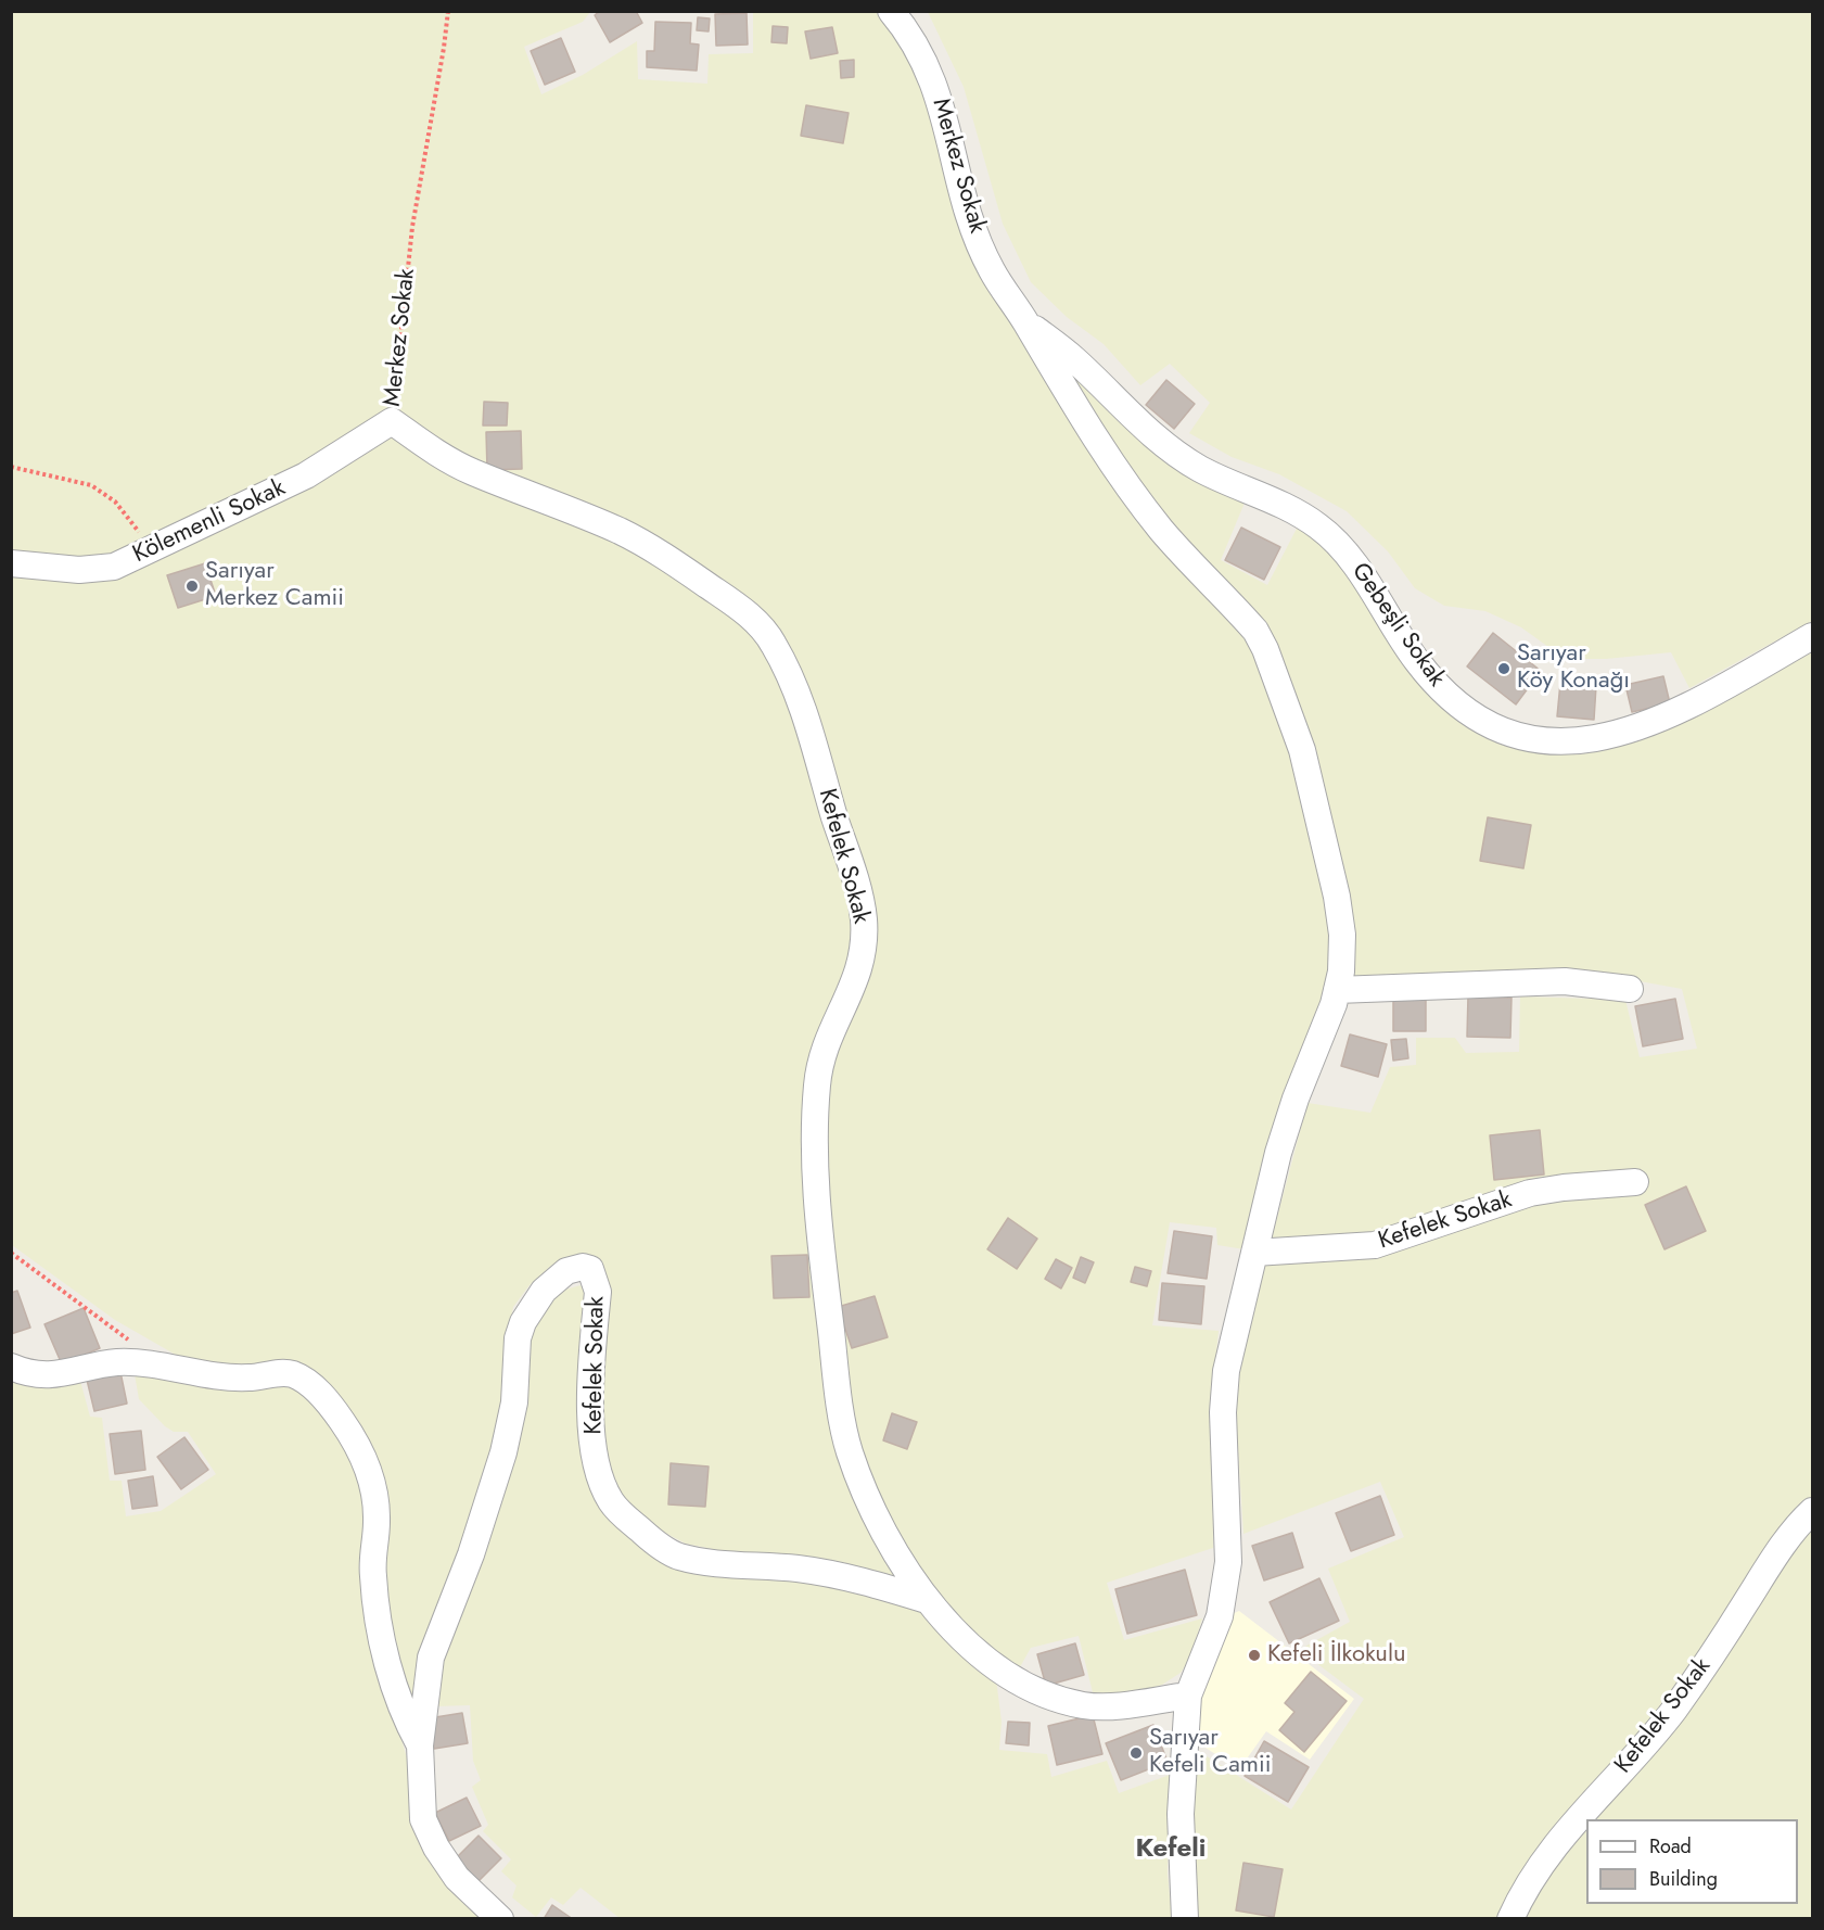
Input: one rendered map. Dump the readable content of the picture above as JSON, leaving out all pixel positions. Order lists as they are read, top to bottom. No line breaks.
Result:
{"streets":{"street":["Merkez Sokak","Kölemenli Sokak","Gebeşli Sokak","Kefelek Sokak"]},"crossings":[["Merkez Sokak","Kölemenli Sokak"],["Merkez Sokak","Gebeşli Sokak"],["Merkez Sokak","Kefelek Sokak"]],"districts":["Kefeli"],"places":["Sarıyar Merkez Camii","Sarıyar Köy Konağı","Kefeli İlkokulu","Sarıyar Kefeli Camii"],"legend":["Road","Building"]}
